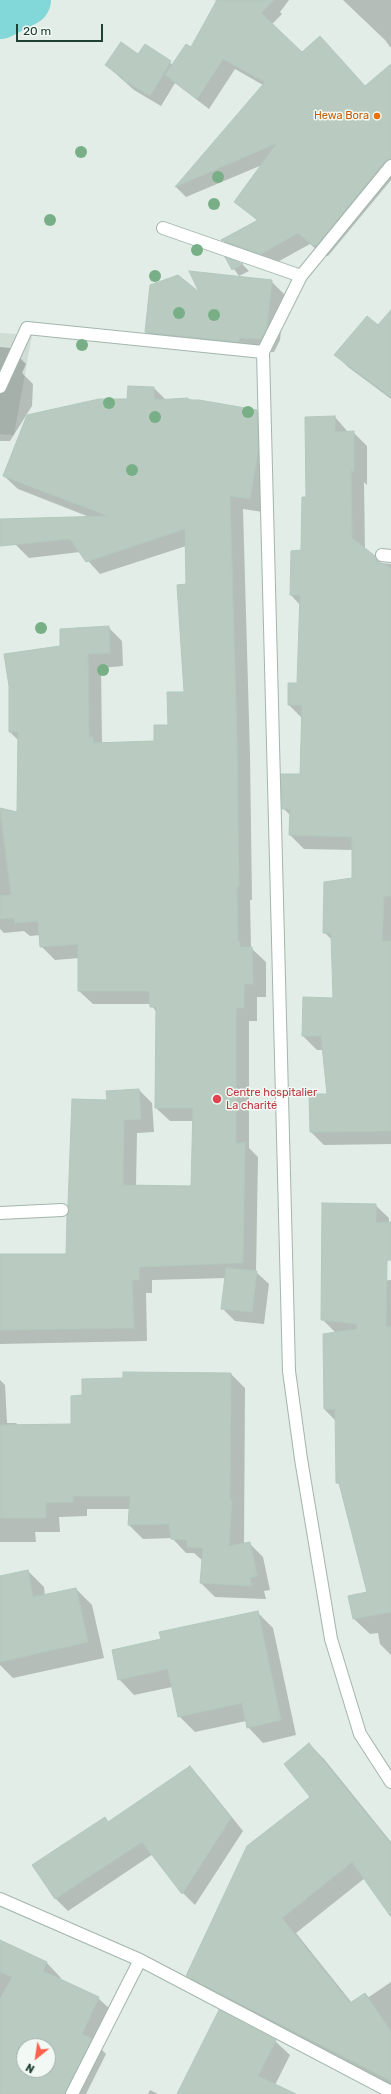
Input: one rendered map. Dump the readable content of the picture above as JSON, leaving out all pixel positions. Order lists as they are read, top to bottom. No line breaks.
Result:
{"places":["Hewa Bora","Centre hospitalier La charité"],"scale_bar":"20 m","north":"bottom left"}
